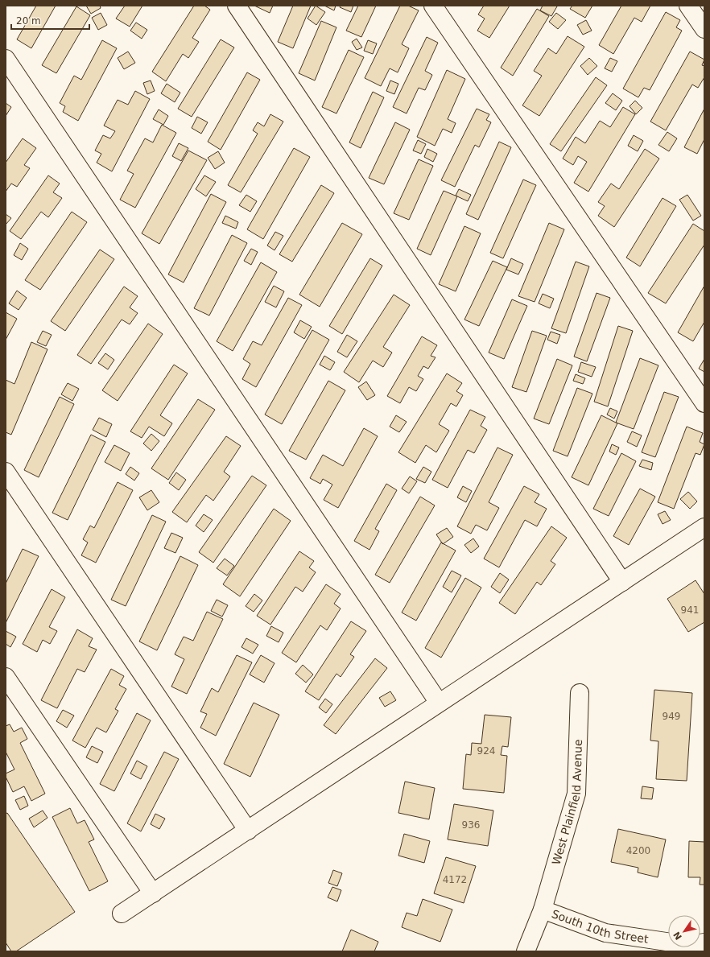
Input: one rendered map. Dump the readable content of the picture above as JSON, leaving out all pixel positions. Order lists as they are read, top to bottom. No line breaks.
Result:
{"streets":{"street":["West Plainfield Avenue","South 10th Street"]},"crossings":[["West Plainfield Avenue","South 10th Street"]],"house_numbers":["941","949","924","936","4200","4172"],"scale_bar":"20 m","north":"bottom left"}
